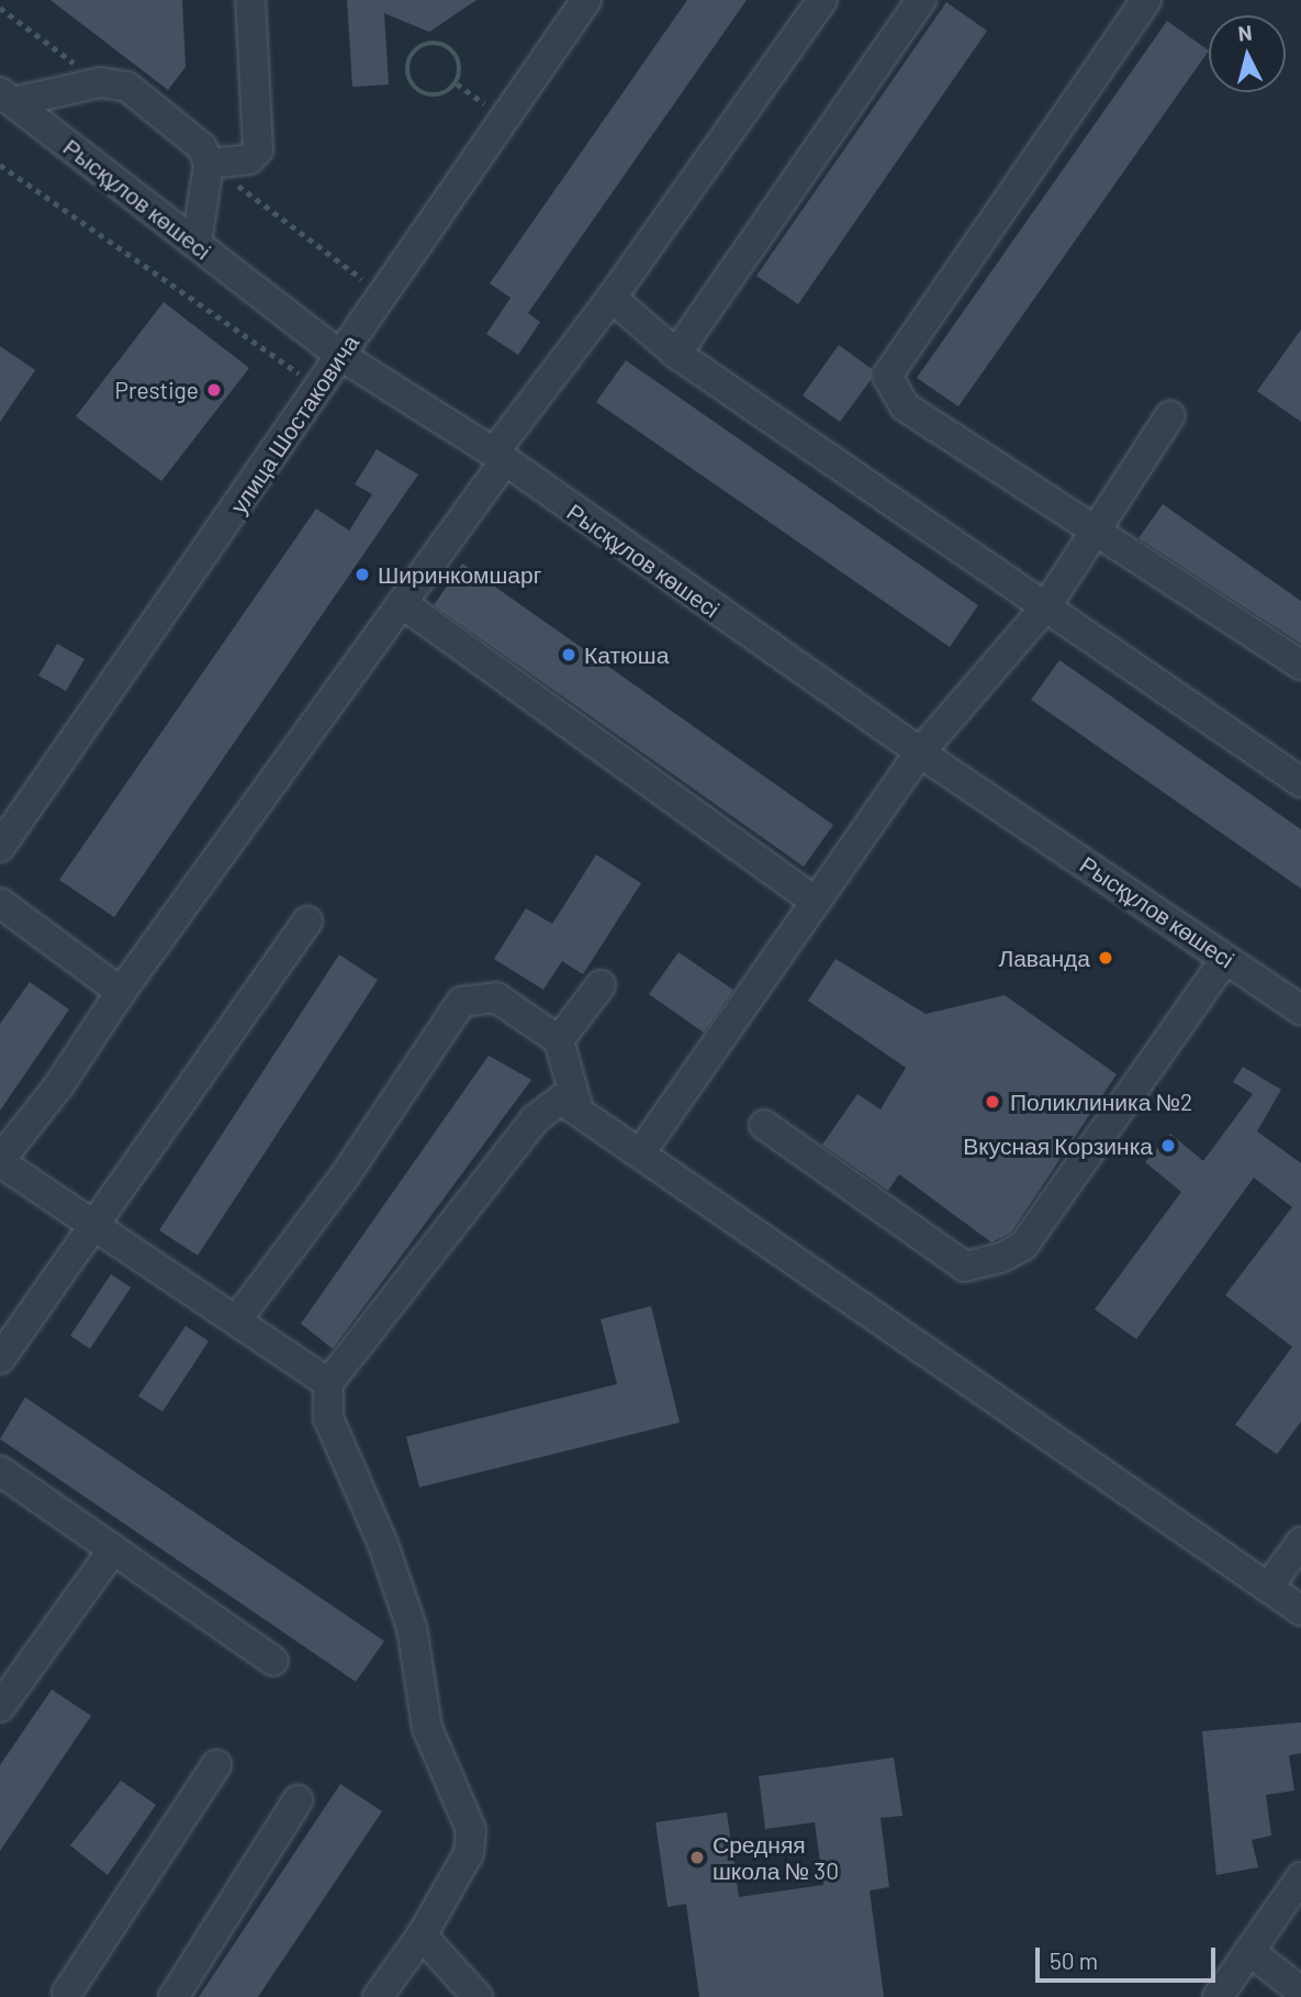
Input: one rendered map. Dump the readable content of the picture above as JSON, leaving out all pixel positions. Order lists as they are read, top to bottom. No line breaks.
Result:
{"streets":{"street":["Рысқұлов көшесі","улица Шостаковича"]},"crossings":[["Рысқұлов көшесі","улица Шостаковича"]],"places":["Prestige","Ширинкомшарг","Катюша","Лаванда","Поликлиника №2","Вкусная Корзинка","Средняя школа № 30"],"scale_bar":"50 m","north":"top"}
